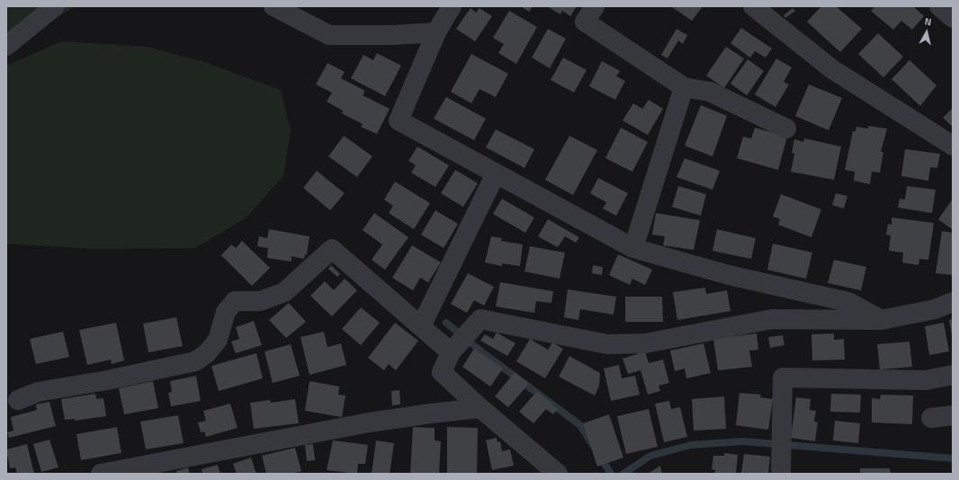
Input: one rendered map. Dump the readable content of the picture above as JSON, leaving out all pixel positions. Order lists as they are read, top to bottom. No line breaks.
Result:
{"north":"top"}
